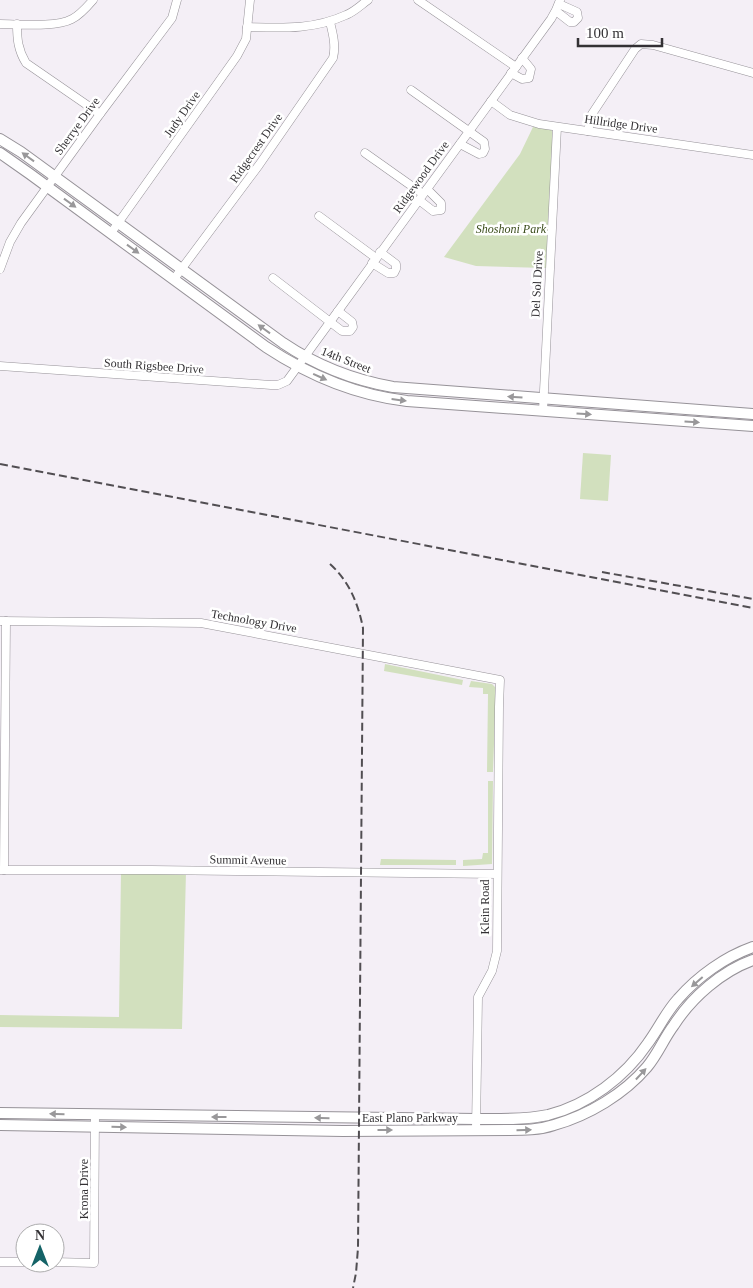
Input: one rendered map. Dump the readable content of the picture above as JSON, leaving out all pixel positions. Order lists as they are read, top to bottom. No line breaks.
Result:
{"streets":{"main road":["14th Street","East Plano Parkway"],"street":["Judy Drive","Hillridge Drive","Sherrye Drive","Ridgecrest Drive","Ridgewood Drive","Del Sol Drive","South Rigsbee Drive","Technology Drive","Summit Avenue","Klein Road","Krona Drive"]},"crossings":[["Judy Drive","14th Street"],["Hillridge Drive","Ridgewood Drive"],["Hillridge Drive","Del Sol Drive"],["Sherrye Drive","14th Street"],["Ridgecrest Drive","14th Street"],["Ridgewood Drive","14th Street"],["Ridgewood Drive","South Rigsbee Drive"],["Del Sol Drive","14th Street"],["14th Street","South Rigsbee Drive"],["Technology Drive","Klein Road"],["Summit Avenue","Klein Road"],["Klein Road","East Plano Parkway"],["East Plano Parkway","Krona Drive"]],"parks":["Shoshoni Park"],"scale_bar":"100 m","north":"top"}
